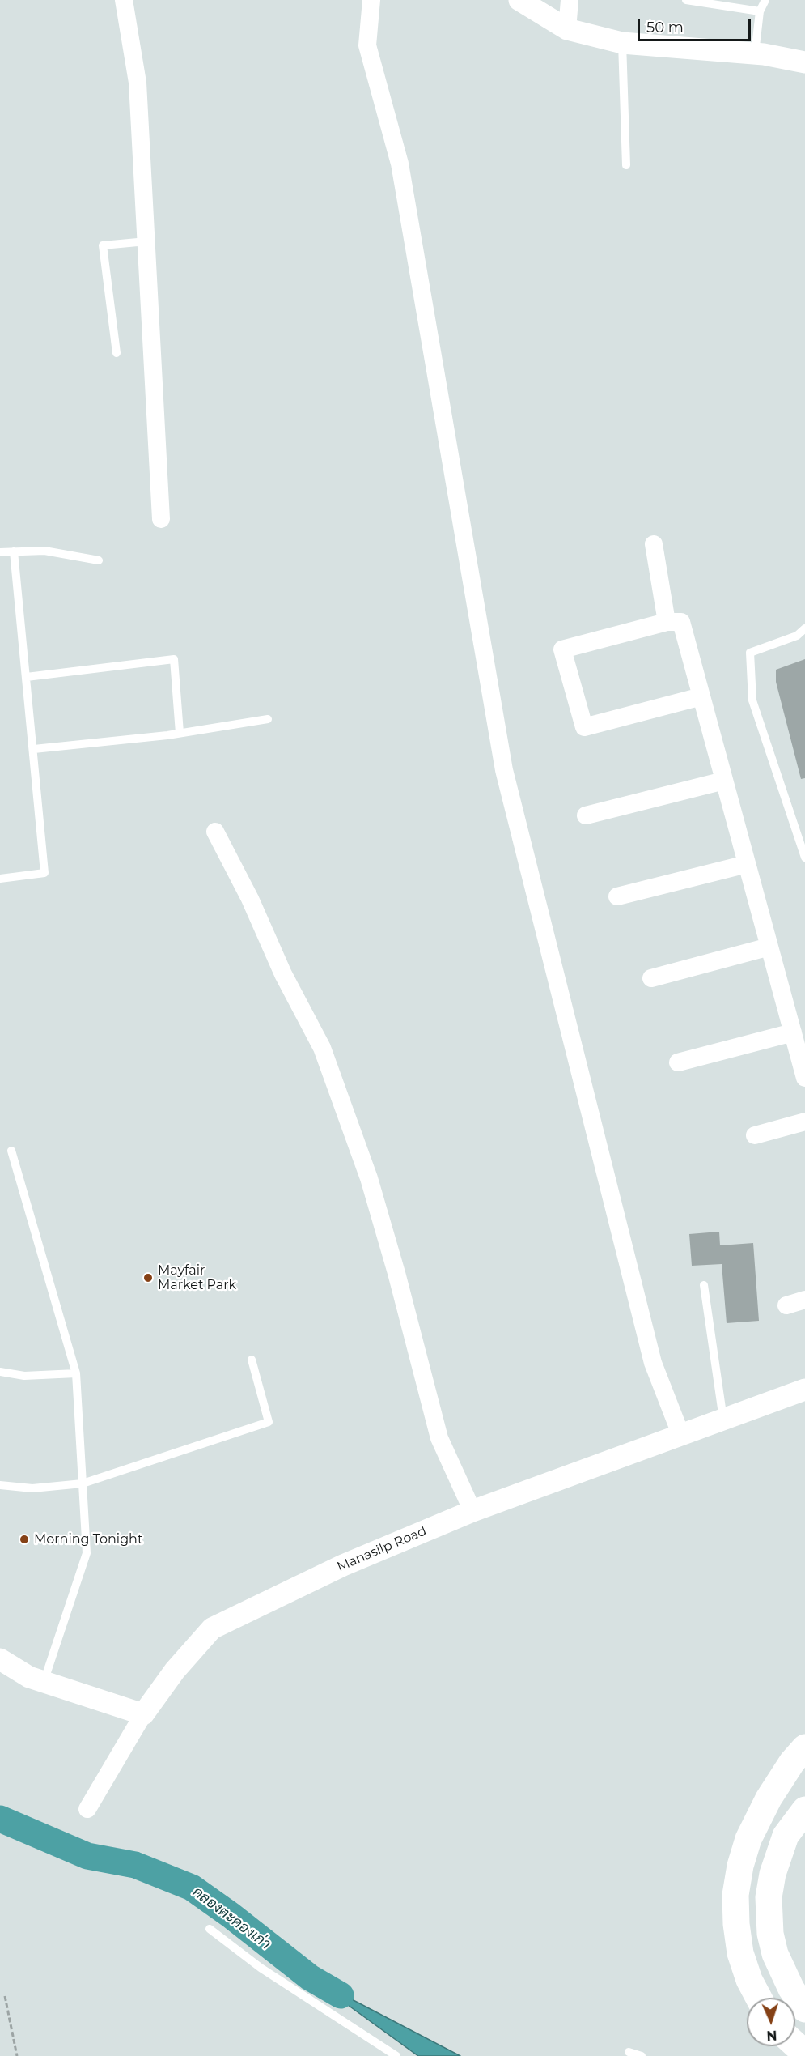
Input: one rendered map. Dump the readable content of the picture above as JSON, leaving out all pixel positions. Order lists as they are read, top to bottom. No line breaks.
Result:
{"streets":{"street":["Manasilp Road"]},"water":["คลองตะคองเก่า"],"places":["Mayfair Market Park","Morning Tonight"],"scale_bar":"50 m","north":"bottom"}
